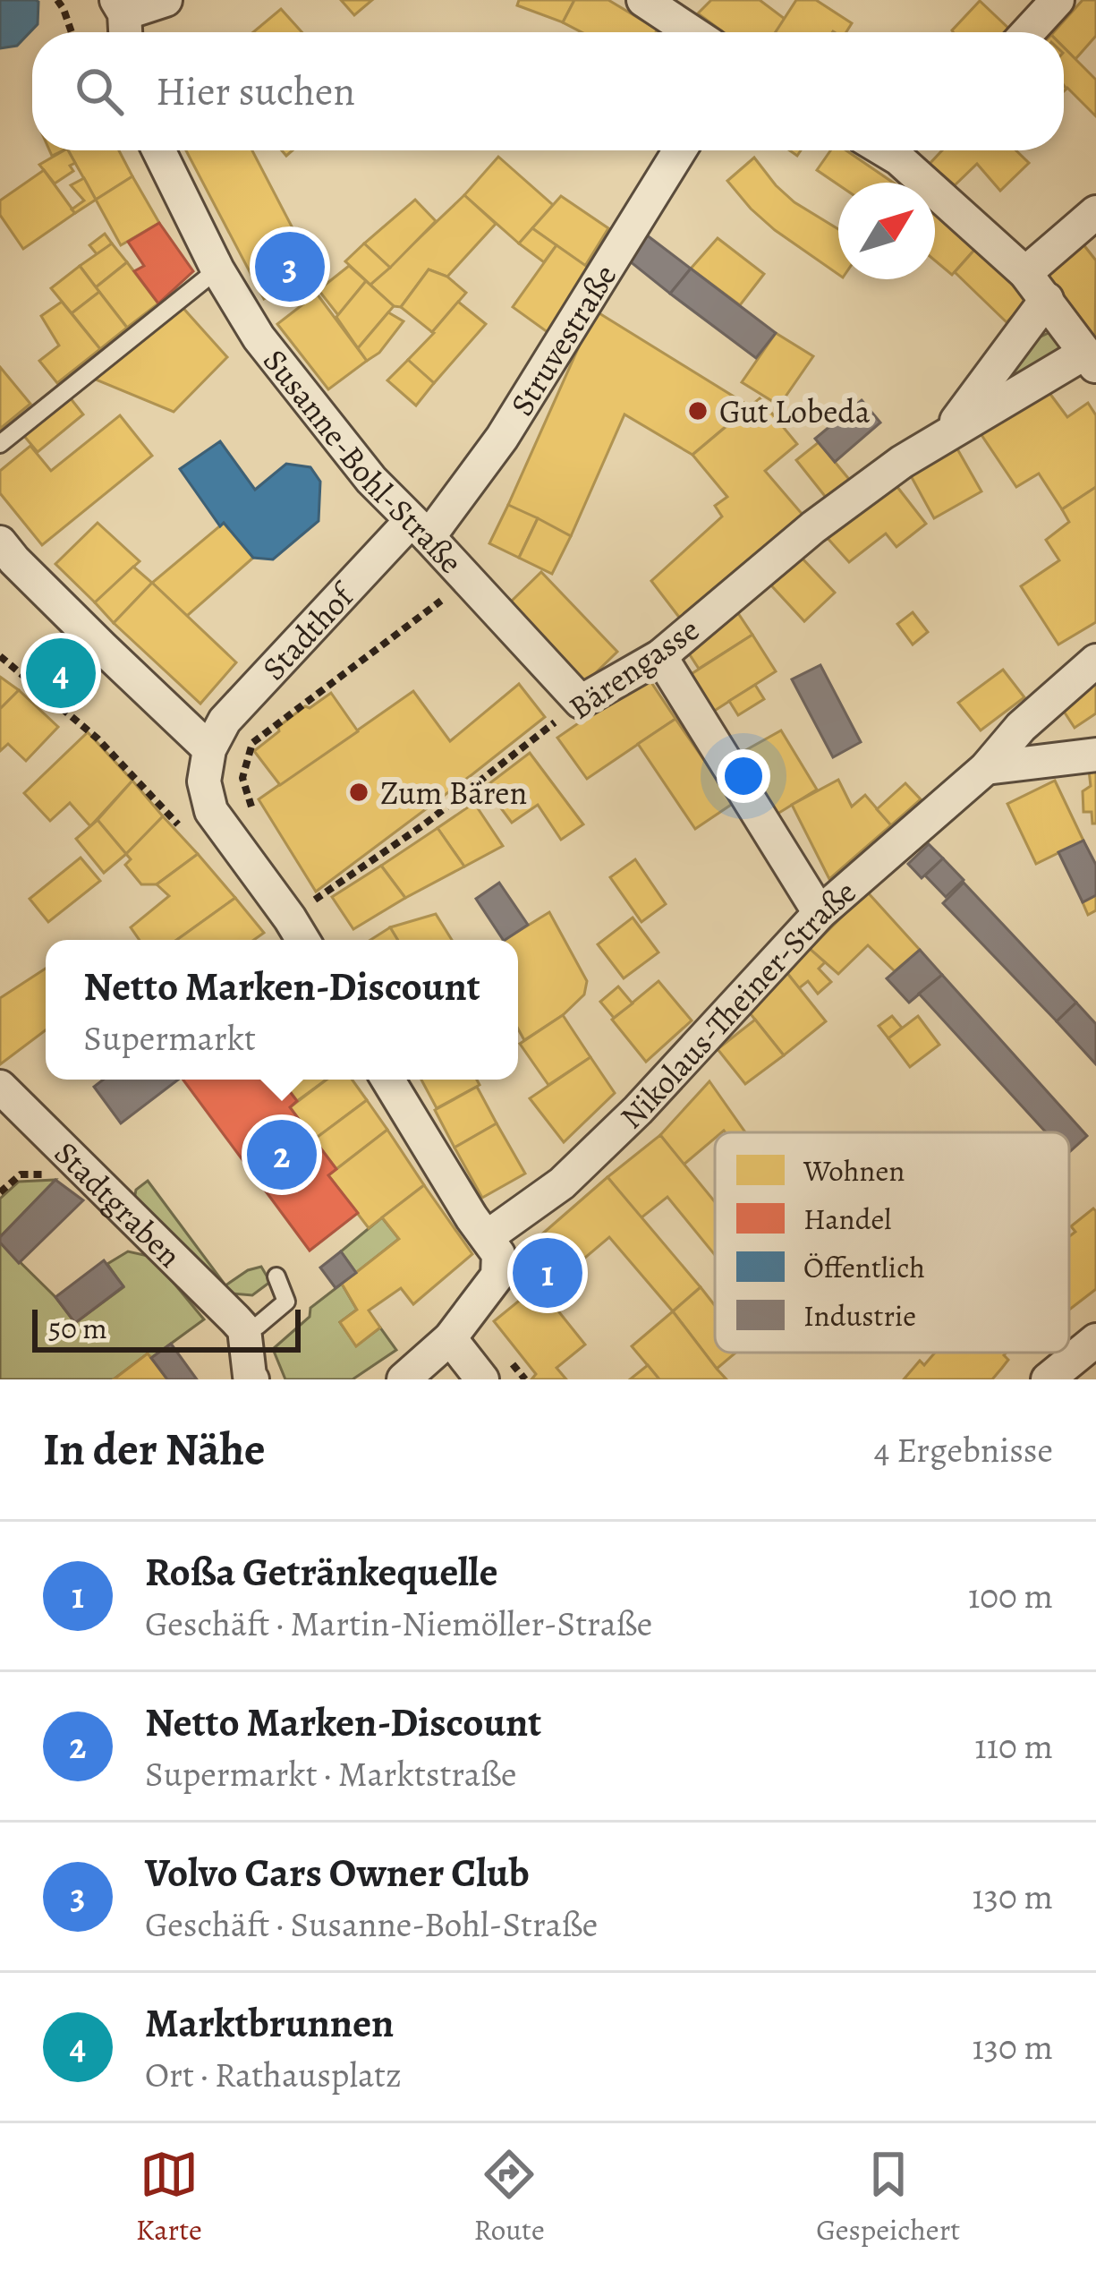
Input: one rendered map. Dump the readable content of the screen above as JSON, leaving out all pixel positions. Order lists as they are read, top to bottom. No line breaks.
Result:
{"streets":{"street":["Struvestraße","Susanne-Bohl-Straße","Stadthof","Bärengasse","Nikolaus-Theiner-Straße","Stadtgraben"]},"crossings":[["Struvestraße","Susanne-Bohl-Straße"],["Struvestraße","Stadthof"],["Susanne-Bohl-Straße","Stadthof"],["Susanne-Bohl-Straße","Bärengasse"]],"places":["Gut Lobeda","Zum Bären"],"legend":["Wohnen","Handel","Öffentlich","Industrie"],"scale_bar":"50 m","north":"top right","page":{"search":"Hier suchen","pins":["3","4","2","1"],"popup":["Netto Marken-Discount","Supermarkt"],"scale":"50 m","heading":["In der Nähe","4 Ergebnisse"],"list":[{"mark":"1","name":"Roßa Getränkequelle","note":"Geschäft · Martin-Niemöller-Straße","value":"100 m"},{"mark":"2","name":"Netto Marken-Discount","note":"Supermarkt · Marktstraße","value":"110 m"},{"mark":"3","name":"Volvo Cars Owner Club","note":"Geschäft · Susanne-Bohl-Straße","value":"130 m"},{"mark":"4","name":"Marktbrunnen","note":"Ort · Rathausplatz","value":"130 m"}],"nav":["Karte","Route","Gespeichert"]}}
